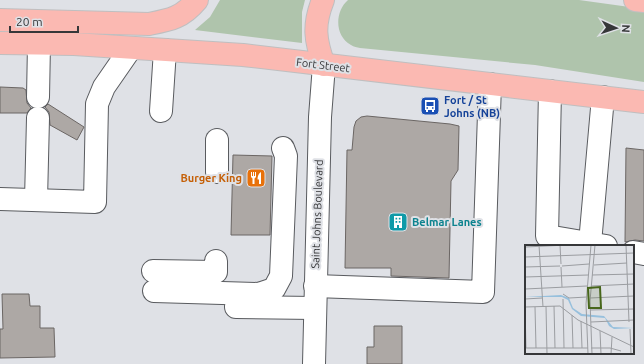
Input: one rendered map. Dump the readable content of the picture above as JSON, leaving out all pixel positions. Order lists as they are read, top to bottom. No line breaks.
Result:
{"streets":{"main road":["Fort Street"],"street":["Saint Johns Boulevard"]},"crossings":[["Fort Street","Saint Johns Boulevard"]],"places":{"bus stop":["Fort / St Johns (NB)"],"restaurant":["Burger King"],"building":["Belmar Lanes"]},"scale_bar":"20 m","north":"right"}
